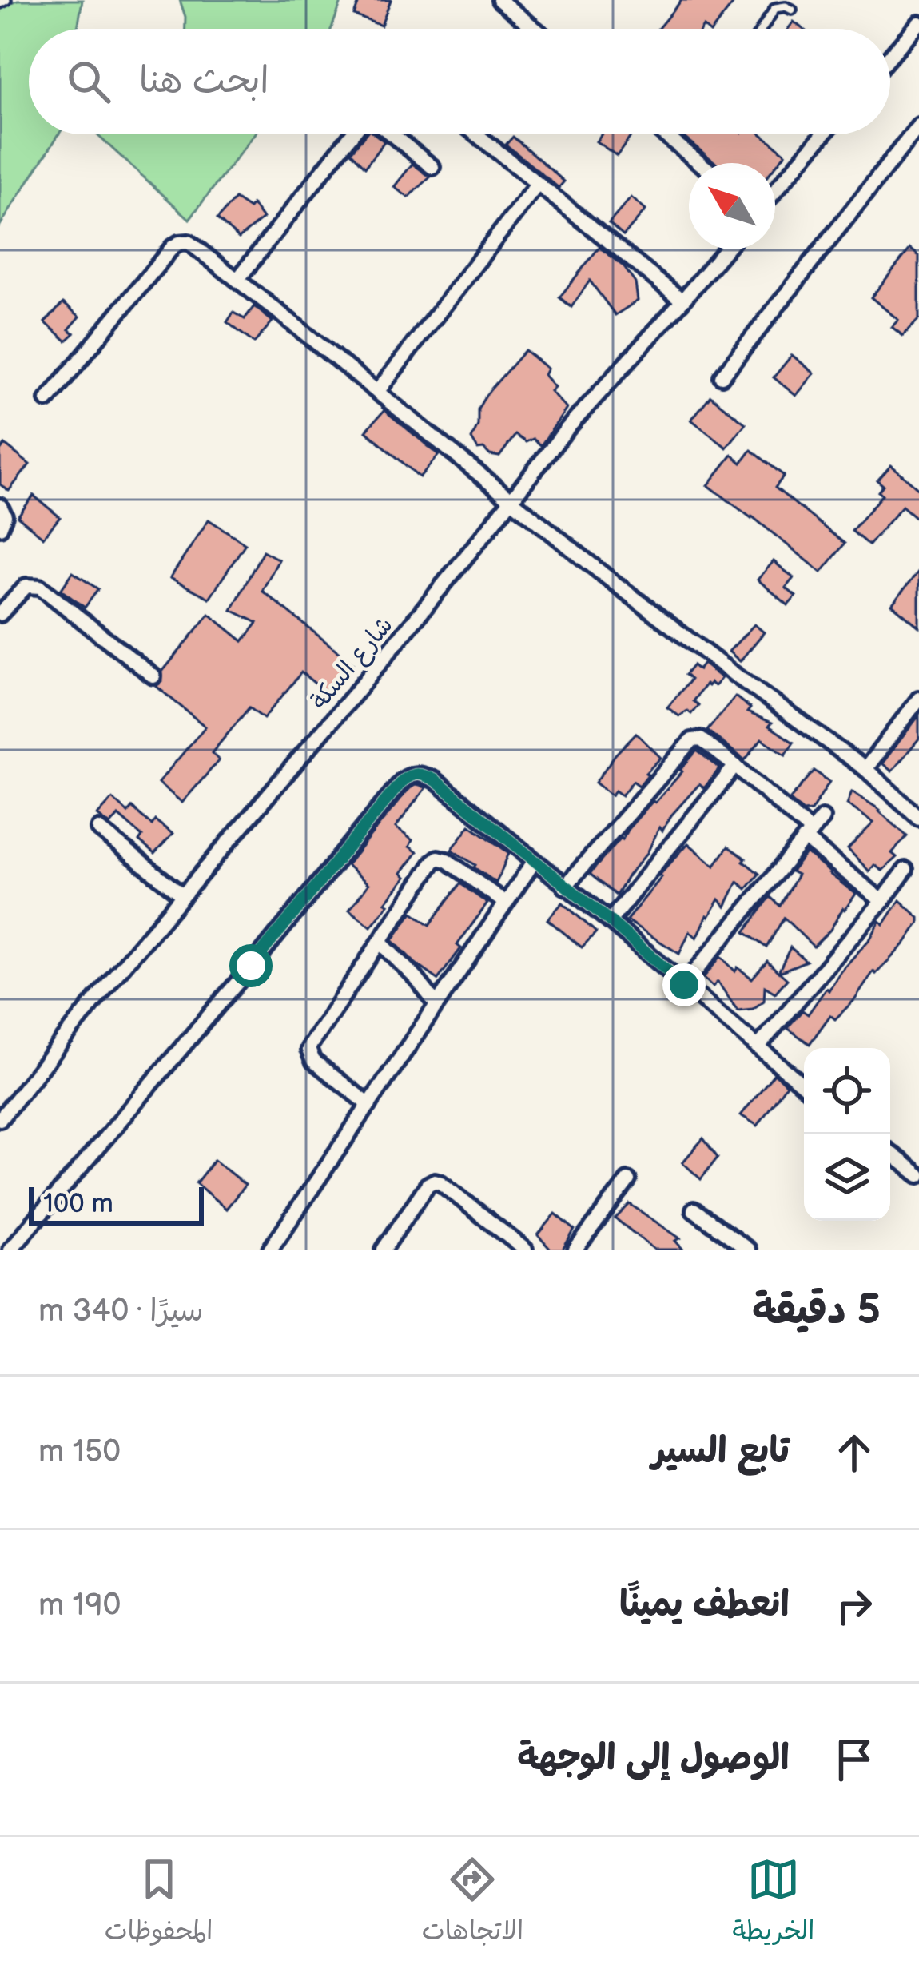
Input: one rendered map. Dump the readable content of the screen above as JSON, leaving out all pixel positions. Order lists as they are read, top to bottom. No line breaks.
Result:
{"streets":{"street":["شارع السكة"]},"scale_bar":"100 m","north":"top left","page":{"search":"ابحث هنا","scale":"100 m","heading":["5 دقيقة","سيرًا · 340 m"],"list":[["تابع السير","150 m"],["انعطف يمينًا","190 m"],"الوصول إلى الوجهة"],"nav":["الخريطة","الاتجاهات","المحفوظات"]}}
